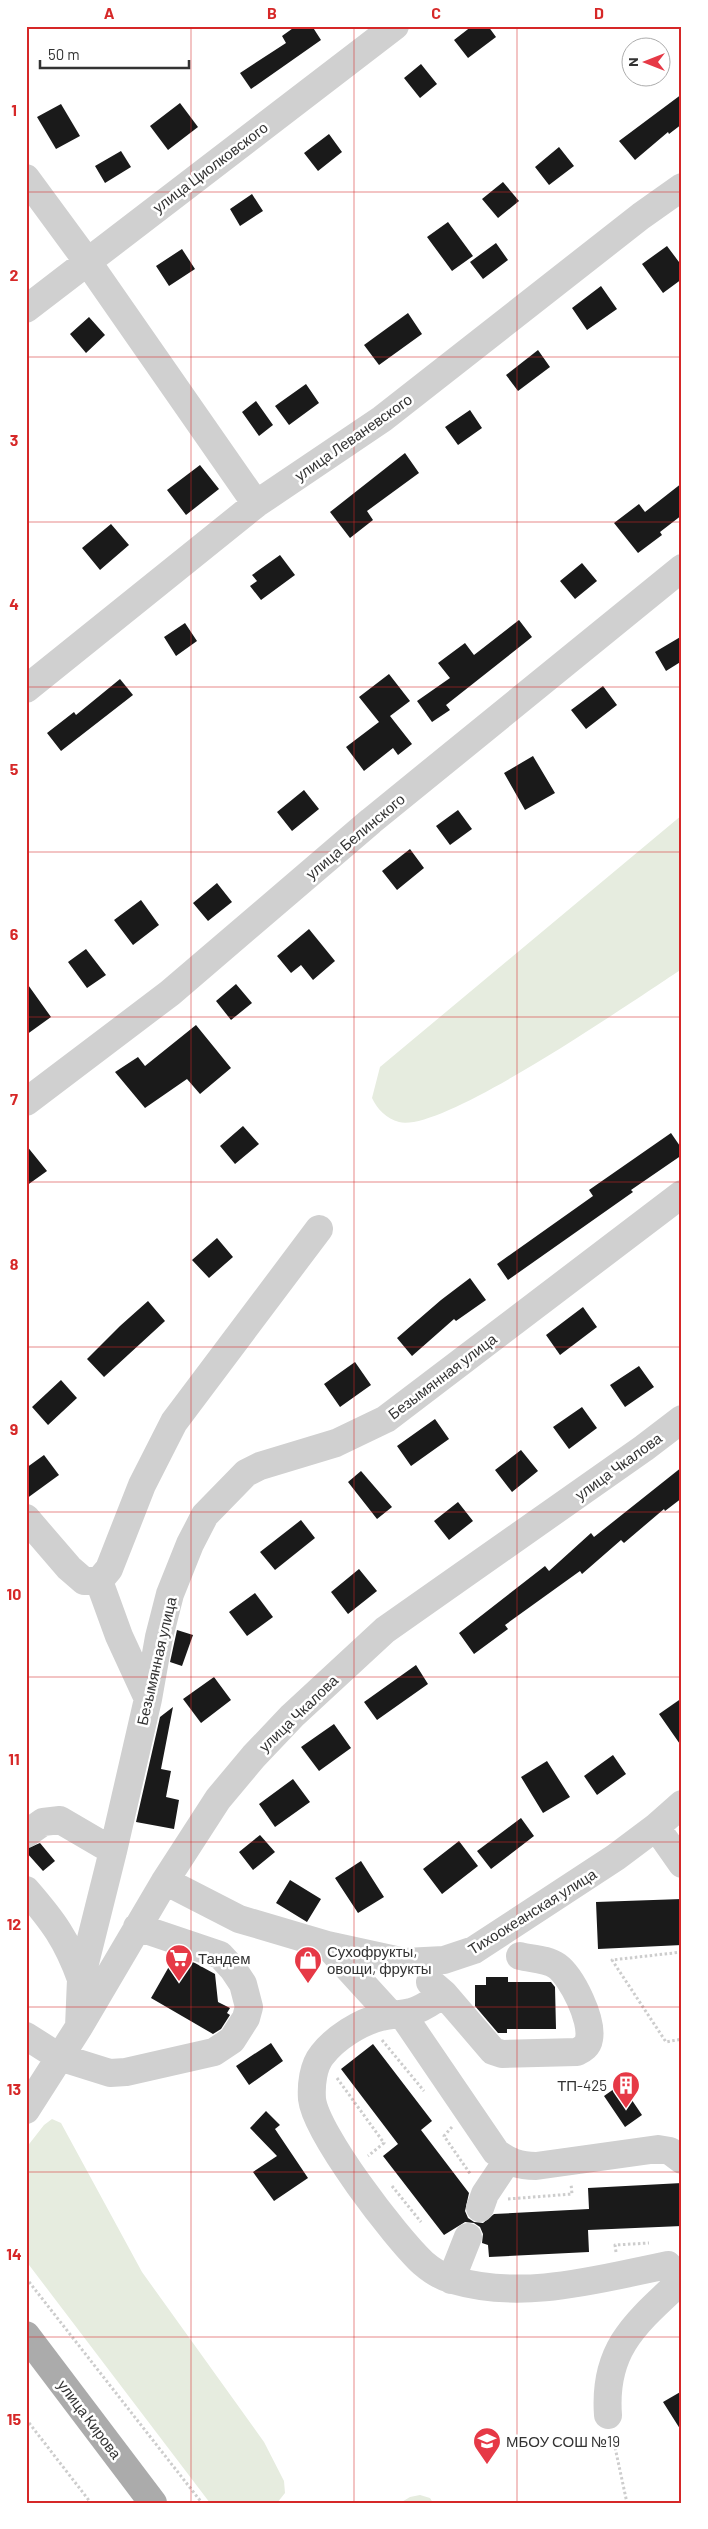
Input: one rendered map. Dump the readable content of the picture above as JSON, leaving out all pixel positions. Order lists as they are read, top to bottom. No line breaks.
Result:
{"streets":{"main road":["улица Кирова"],"street":["улица Циолковского","улица Леваневского","улица Белинского","Безымянная улица","улица Чкалова","Тихоокеанская улица"]},"crossings":[["Безымянная улица","улица Чкалова"],["улица Чкалова","Тихоокеанская улица"]],"places":{"supermarket":["Тандем"],"shop":["Сухофрукты, овощи, фрукты"],"building":["ТП-425"],"school or university":["МБОУ СОШ №19"]},"scale_bar":"50 m","north":"left","grid":{"columns":["A","B","C","D"],"rows":["1","2","3","4","5","6","7","8","9","10","11","12","13","14","15"]}}
